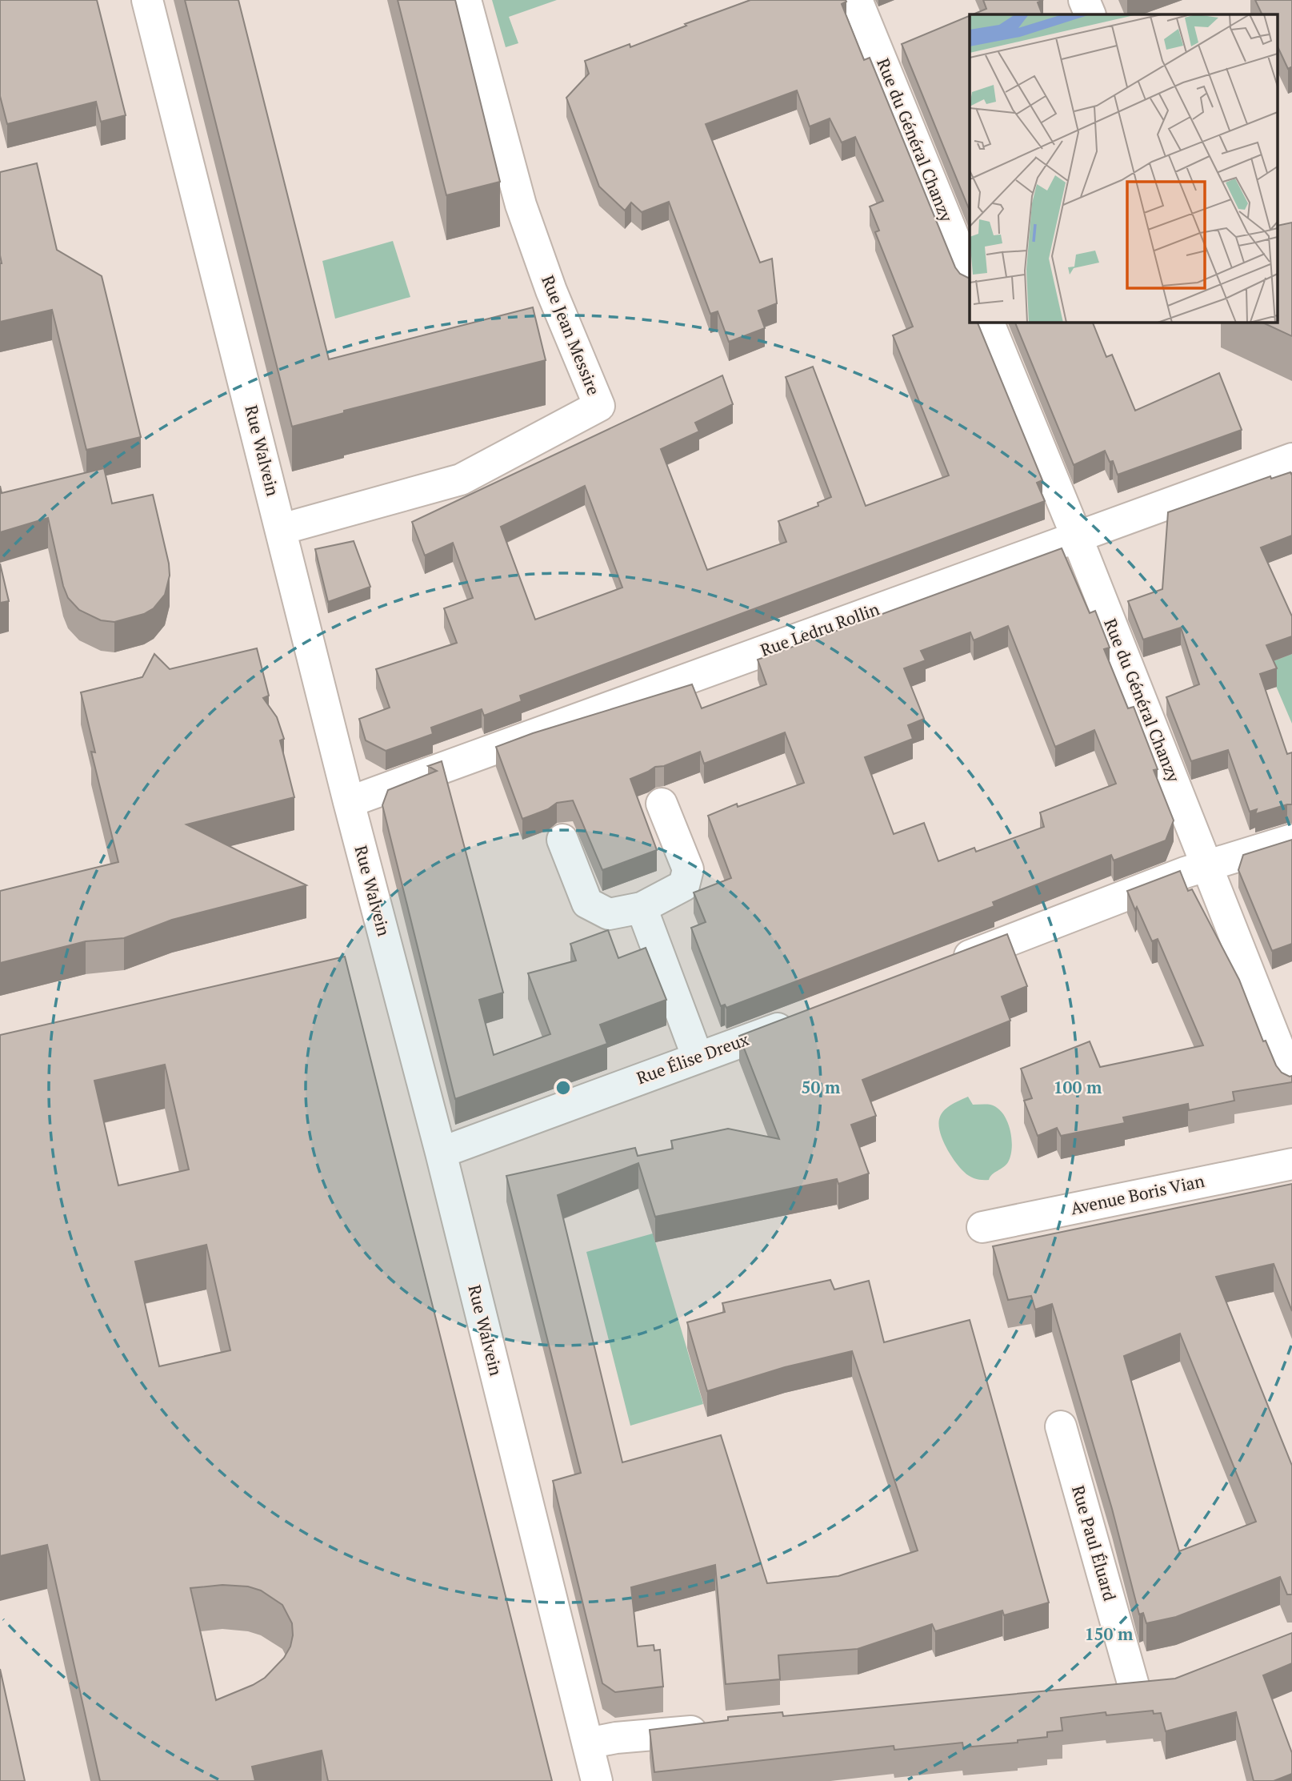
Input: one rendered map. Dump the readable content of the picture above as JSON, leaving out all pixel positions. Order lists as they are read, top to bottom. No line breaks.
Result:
{"streets":{"street":["Rue du Général Chanzy","Rue Jean Messire","Rue Walvein","Rue Ledru Rollin","Rue Élise Dreux","Avenue Boris Vian","Rue Paul Éluard"]},"crossings":[["Rue du Général Chanzy","Rue Ledru Rollin"],["Rue Jean Messire","Rue Walvein"],["Rue Walvein","Rue Ledru Rollin"],["Rue Walvein","Rue Élise Dreux"]],"rings":["50 m","100 m","150 m"]}
